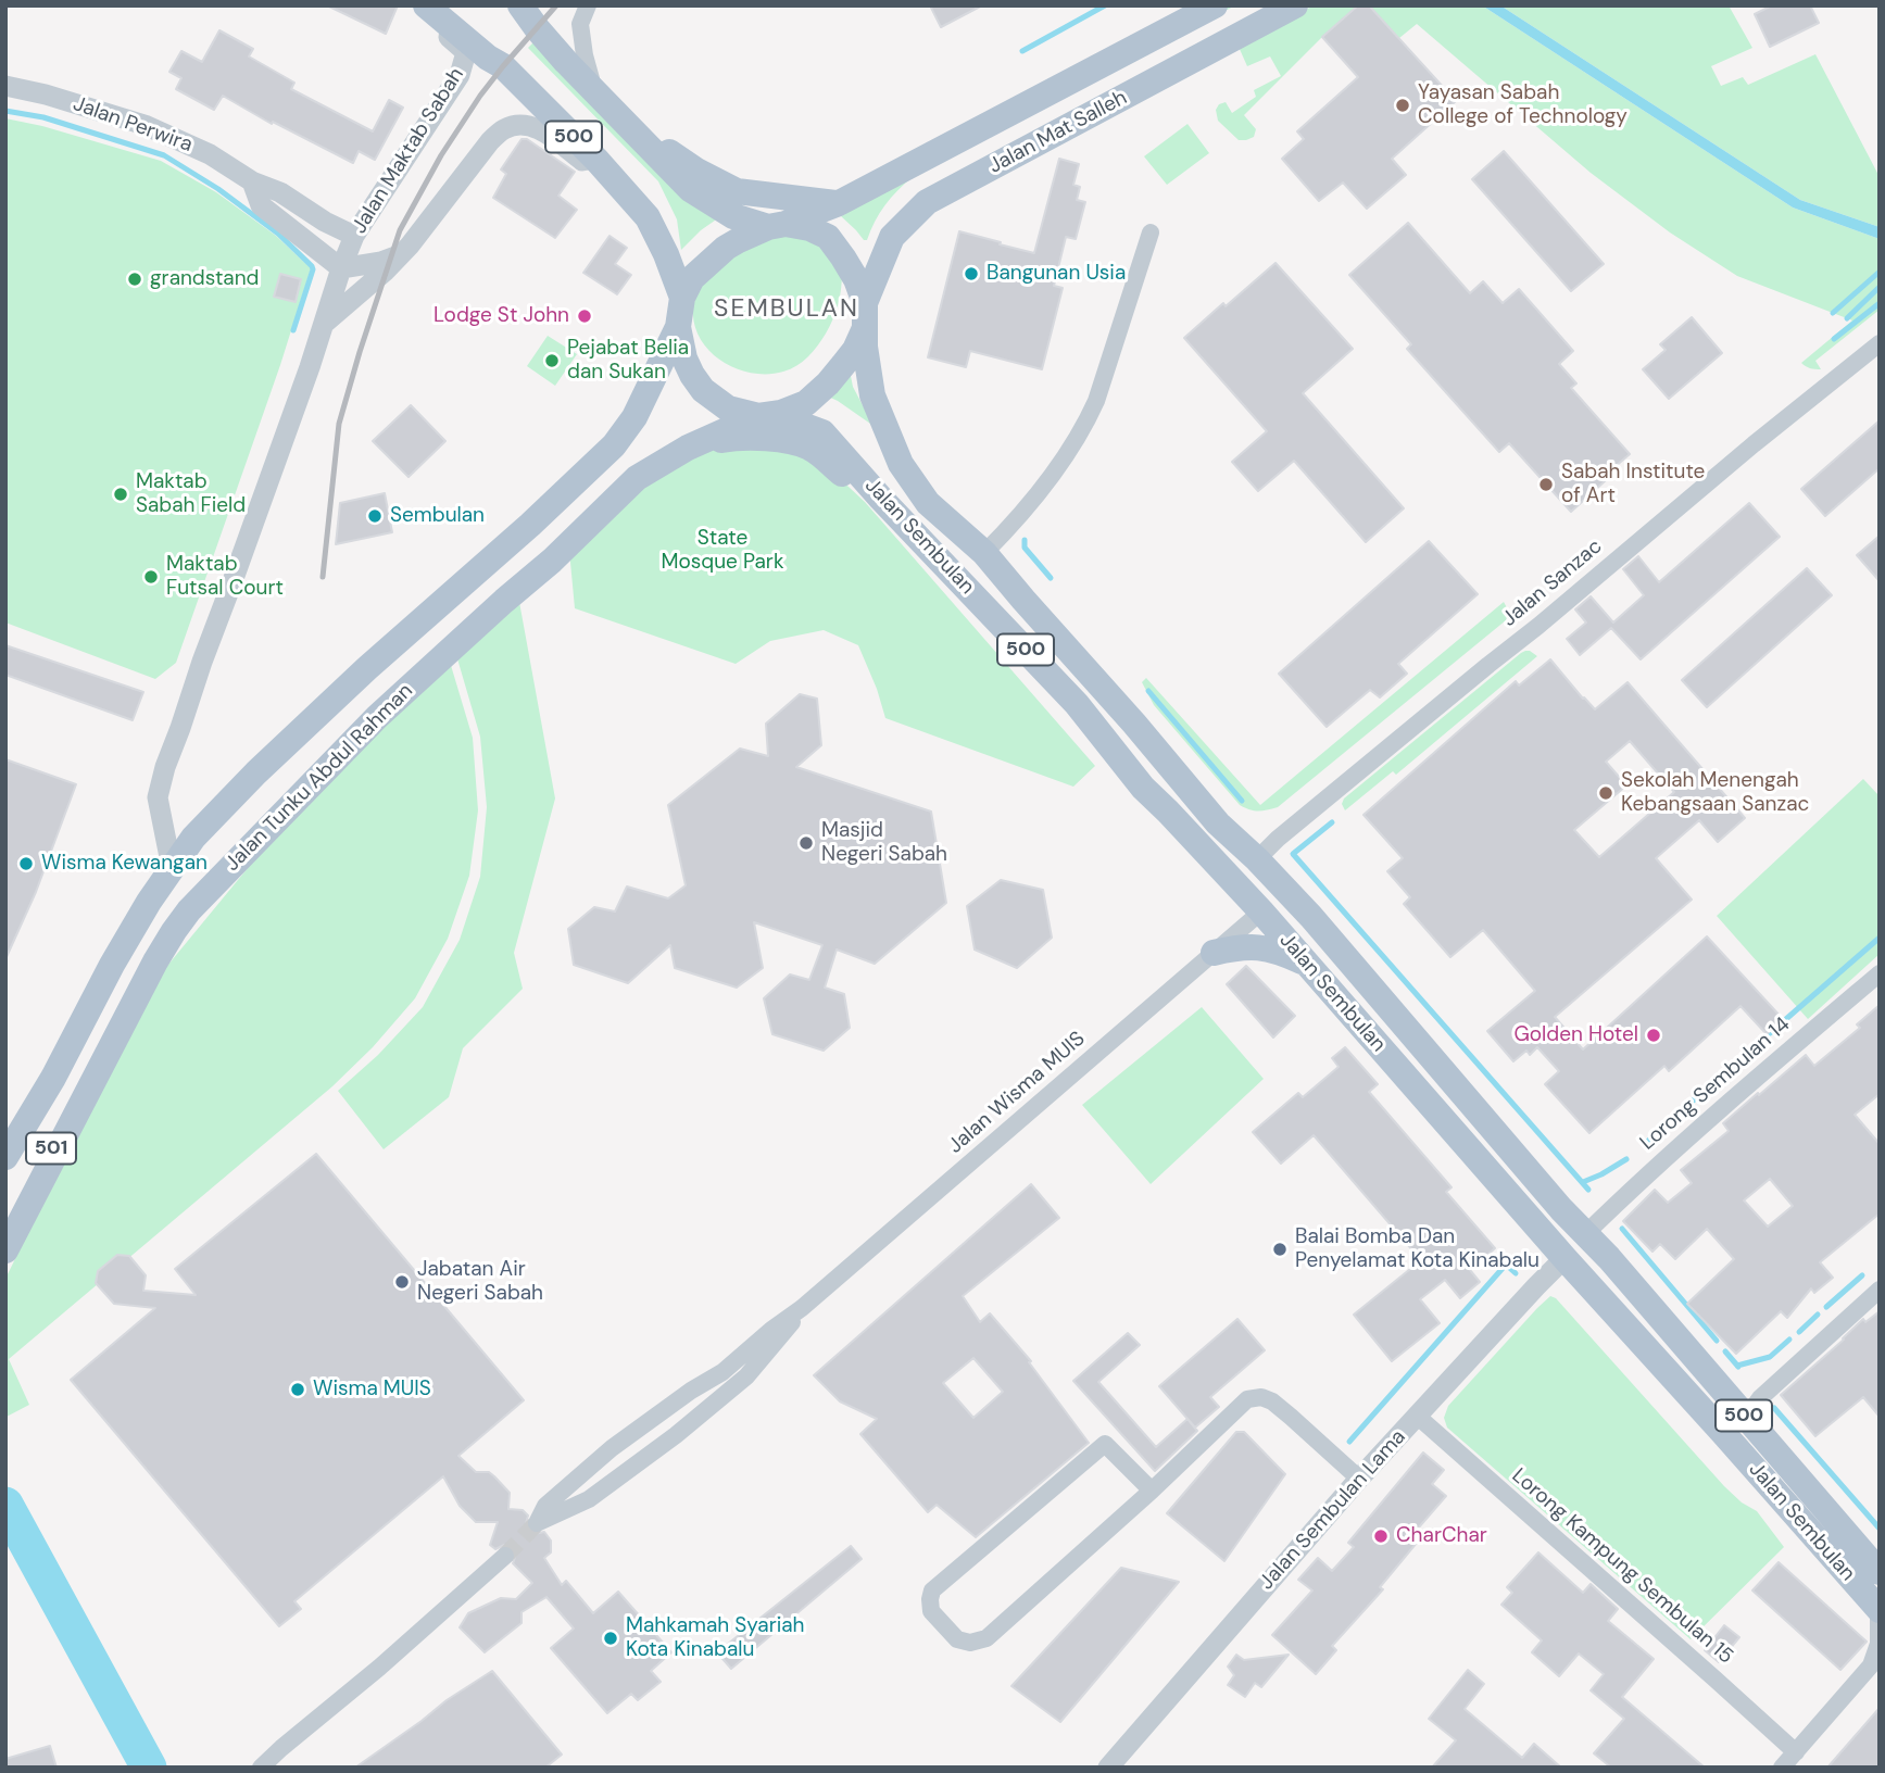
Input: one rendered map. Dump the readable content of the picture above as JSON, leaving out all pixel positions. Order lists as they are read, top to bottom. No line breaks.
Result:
{"streets":{"main road":["Jalan Mat Salleh","500","Jalan Sembulan","Jalan Tunku Abdul Rahman","501"],"street":["Jalan Perwira","Jalan Maktab Sabah","Jalan Sanzac","Lorong Sembulan 14","Jalan Wisma MUIS","Jalan Sembulan Lama","Lorong Kampung Sembulan 15"]},"crossings":[["Jalan Perwira","Jalan Maktab Sabah"],["Jalan Mat Salleh","500"],["Jalan Mat Salleh","Jalan Sembulan"],["Jalan Mat Salleh","Jalan Tunku Abdul Rahman"],["500","Jalan Sembulan"],["500","Jalan Tunku Abdul Rahman"],["Jalan Maktab Sabah","Jalan Tunku Abdul Rahman"],["Jalan Sembulan","Jalan Sanzac"],["Jalan Sembulan","Jalan Tunku Abdul Rahman"],["Jalan Sembulan","Lorong Sembulan 14"],["Jalan Sembulan","Jalan Wisma MUIS"],["Jalan Sembulan","Jalan Sembulan Lama"],["Jalan Tunku Abdul Rahman","501"],["Jalan Sembulan Lama","Lorong Kampung Sembulan 15"]],"districts":["SEMBULAN"],"parks":["State Mosque Park"],"places":["Yayasan Sabah College of Technology","Bangunan Usia","grandstand","Lodge St John","Pejabat Belia dan Sukan","Sabah Institute of Art","Maktab Sabah Field","Sembulan","Maktab Futsal Court","Sekolah Menengah Kebangsaan Sanzac","Masjid Negeri Sabah","Wisma Kewangan","Golden Hotel","Balai Bomba Dan Penyelamat Kota Kinabalu","Jabatan Air Negeri Sabah","Wisma MUIS","CharChar","Mahkamah Syariah Kota Kinabalu"]}
